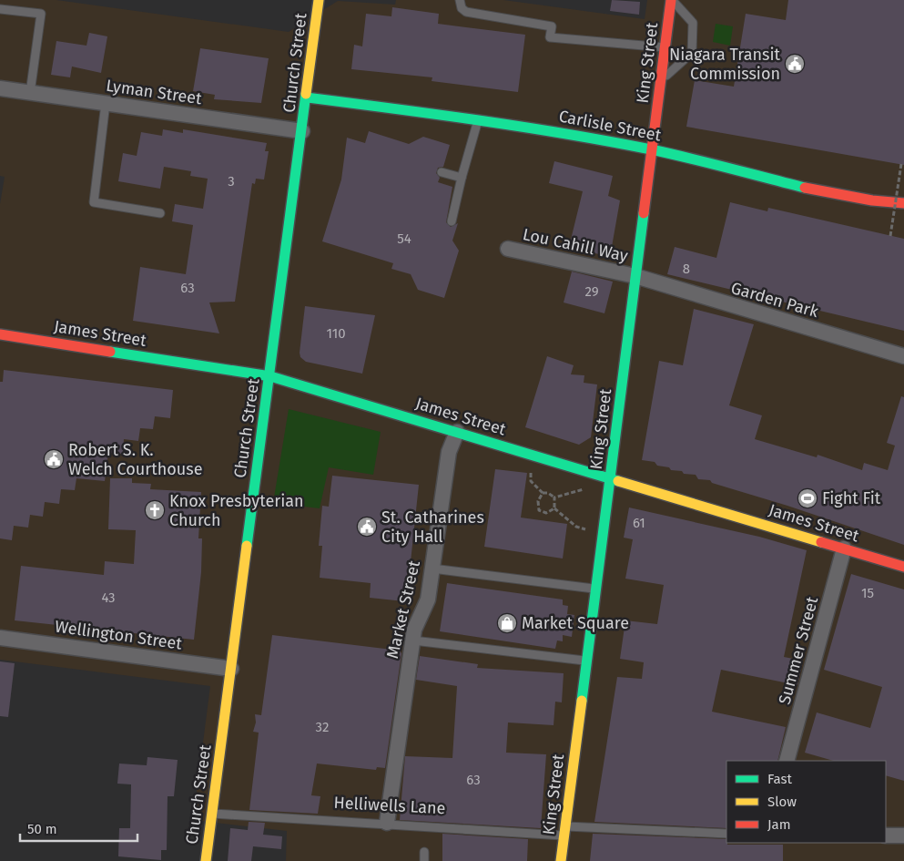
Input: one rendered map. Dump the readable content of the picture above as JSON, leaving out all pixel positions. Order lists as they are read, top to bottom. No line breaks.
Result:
{"streets":{"street":["Church Street","King Street","Lyman Street","Carlisle Street","Lou Cahill Way","Garden Park","James Street","Market Street","Wellington Street","Summer Street"],"lane":["Helliwells Lane"]},"crossings":[["Church Street","Lyman Street"],["Church Street","Carlisle Street"],["Church Street","James Street"],["Church Street","Wellington Street"],["Church Street","Helliwells Lane"],["King Street","Carlisle Street"],["King Street","Lou Cahill Way"],["King Street","Garden Park"],["King Street","James Street"],["King Street","Helliwells Lane"],["Lou Cahill Way","Garden Park"],["James Street","Market Street"],["James Street","Summer Street"],["Market Street","Helliwells Lane"]],"places":{"public building":["Niagara Transit Commission","Robert S. K. Welch Courthouse","St. Catharines City Hall"],"sports":["Fight Fit"],"church":["Knox Presbyterian Church"],"shop":["Market Square"]},"house_numbers":["3","54","8","63","29","110","61","15","43","32","63"],"legend":["Fast","Slow","Jam"],"scale_bar":"50 m"}
